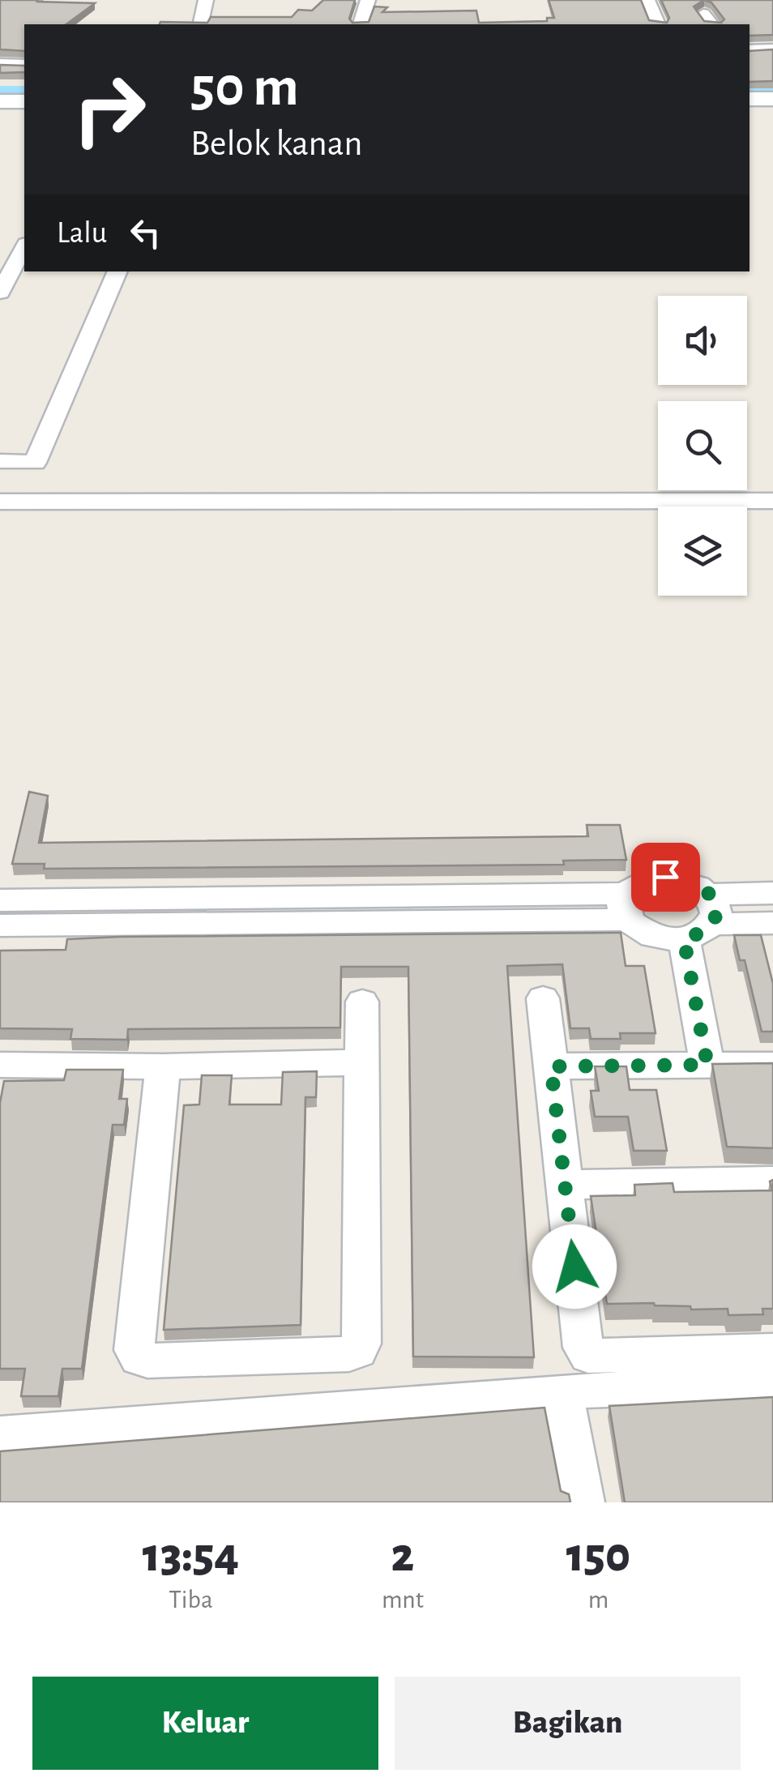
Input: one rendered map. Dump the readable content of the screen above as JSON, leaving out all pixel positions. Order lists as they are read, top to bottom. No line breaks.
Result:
{"page":{"turn":["50 m","Belok kanan"],"then":"Lalu","eta":["13:54","Tiba","2","mnt","150","m"],"buttons":["Keluar","Bagikan"]}}
